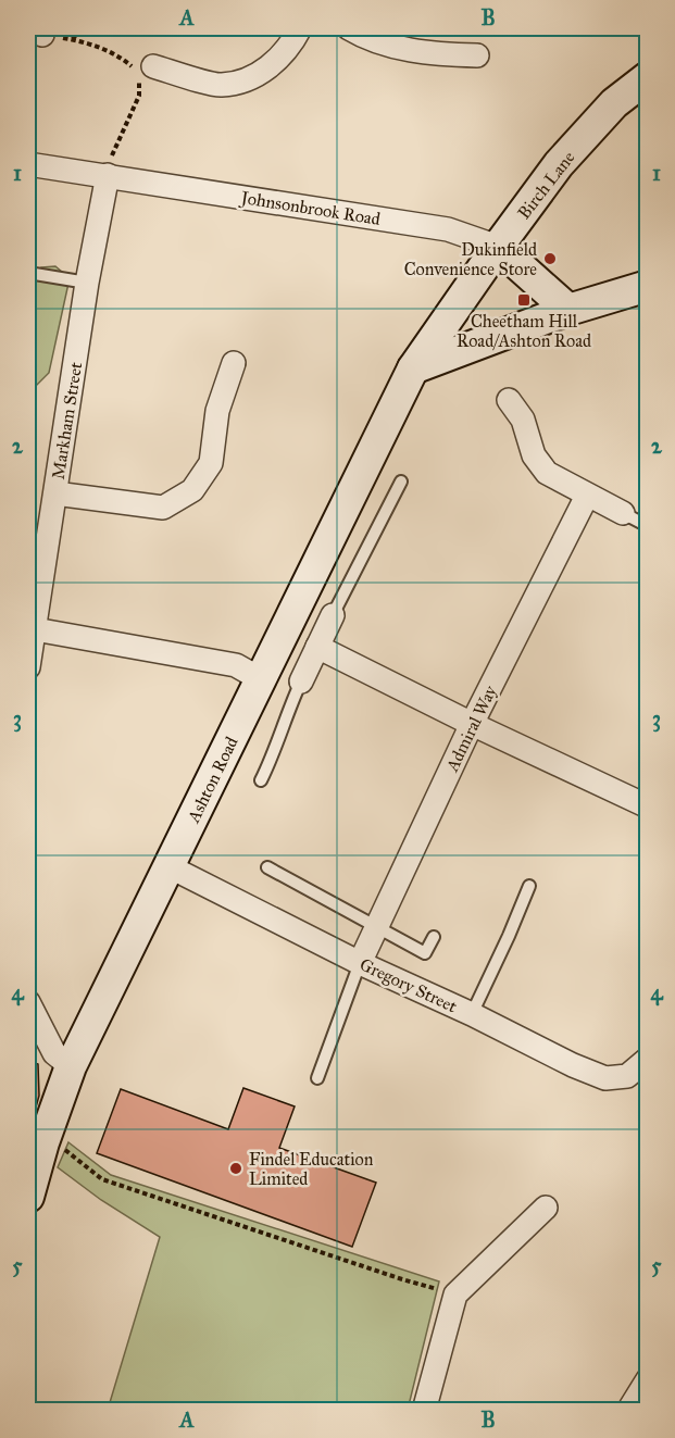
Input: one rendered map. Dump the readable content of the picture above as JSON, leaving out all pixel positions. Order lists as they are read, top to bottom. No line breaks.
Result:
{"streets":{"main road":["Birch Lane","Johnsonbrook Road","Ashton Road"],"street":["Markham Street","Admiral Way","Gregory Street"]},"crossings":[["Birch Lane","Johnsonbrook Road"],["Birch Lane","Ashton Road"],["Johnsonbrook Road","Markham Street"],["Admiral Way","Gregory Street"],["Ashton Road","Gregory Street"]],"places":{"other":["Dukinfield Convenience Store","Findel Education Limited"],"transit":["Cheetham Hill Road/Ashton Road"]},"grid":{"columns":["A","B"],"rows":["1","2","3","4","5"]}}
